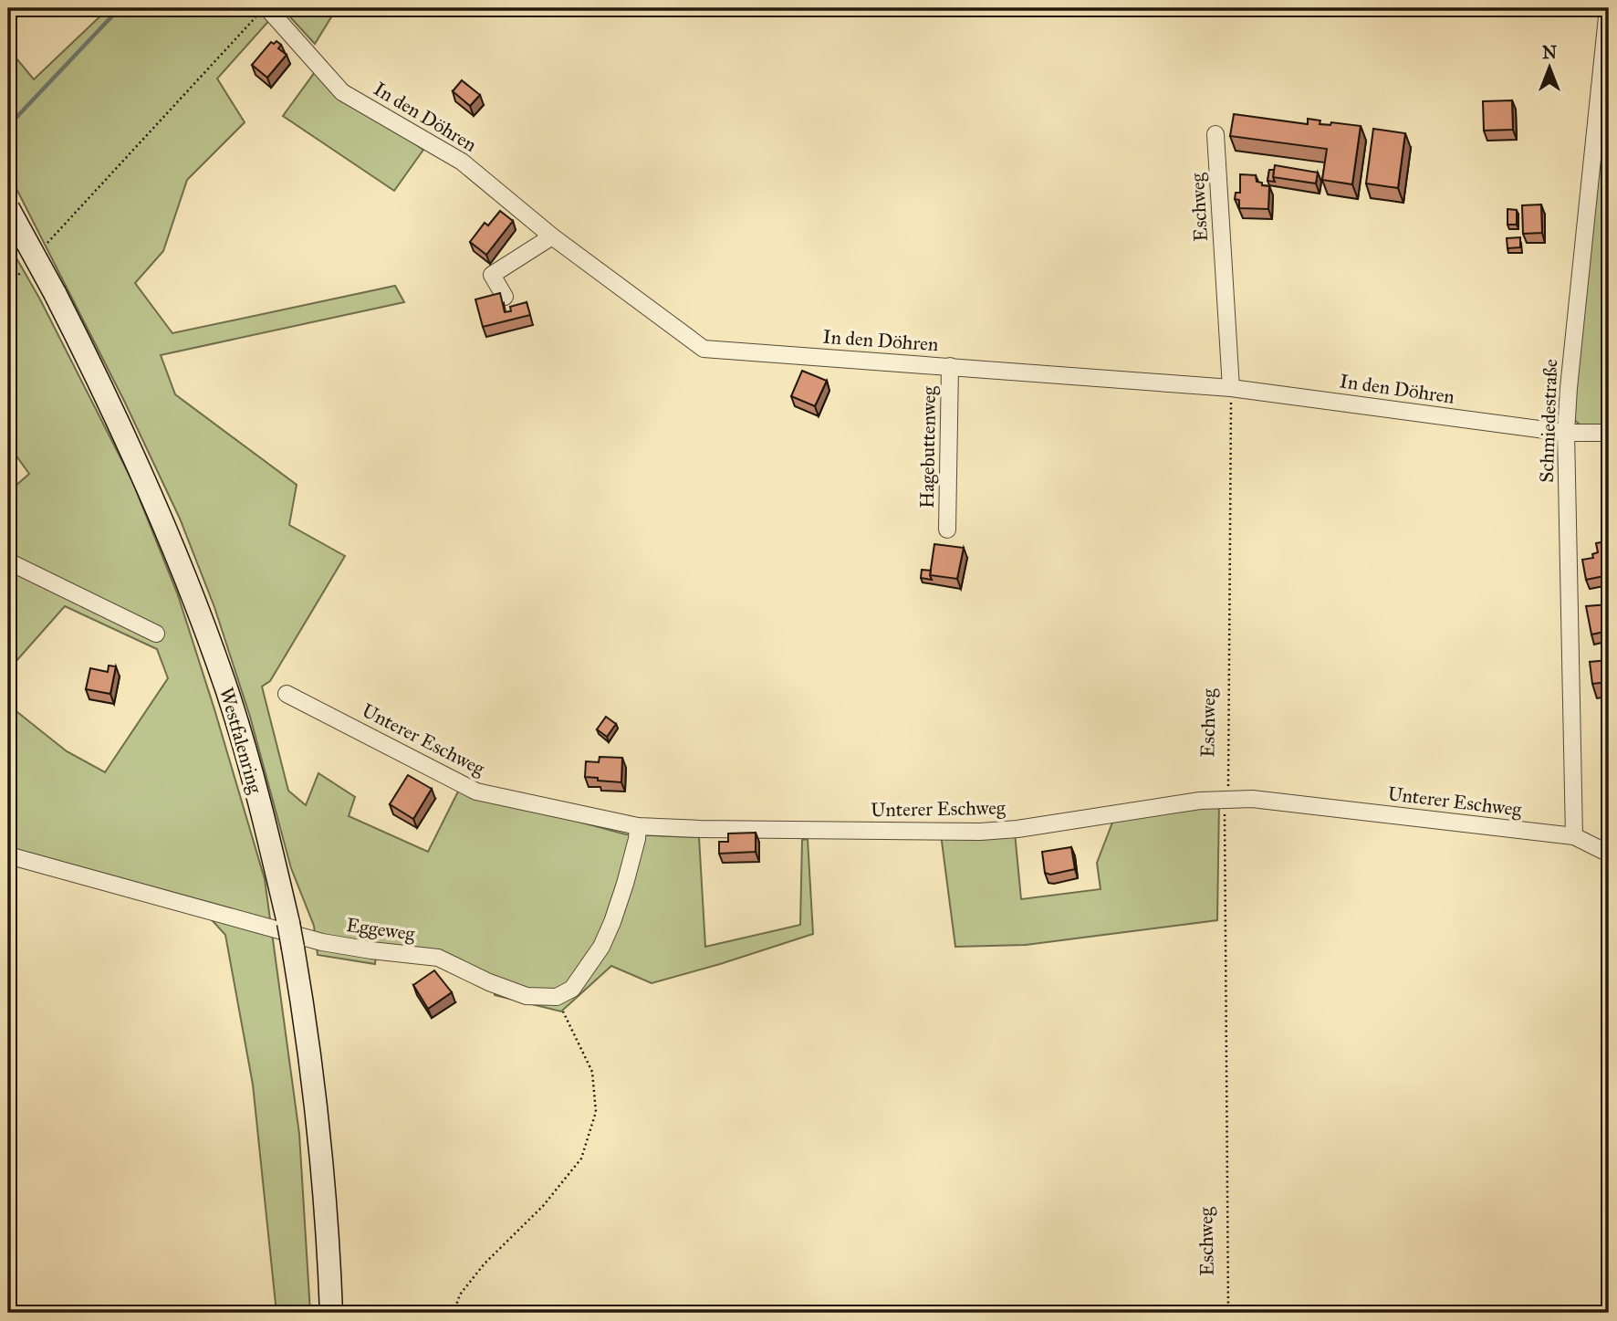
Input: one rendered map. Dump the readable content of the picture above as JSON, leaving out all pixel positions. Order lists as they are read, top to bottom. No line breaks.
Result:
{"streets":{"main road":["Westfalenring"],"street":["In den Döhren","Eschweg","Schmiedestraße","Hagebuttenweg","Unterer Eschweg","Eggeweg"]},"crossings":[["In den Döhren","Eschweg"],["In den Döhren","Schmiedestraße"],["In den Döhren","Hagebuttenweg"],["Eschweg","Unterer Eschweg"],["Schmiedestraße","Unterer Eschweg"]],"north":"top"}
